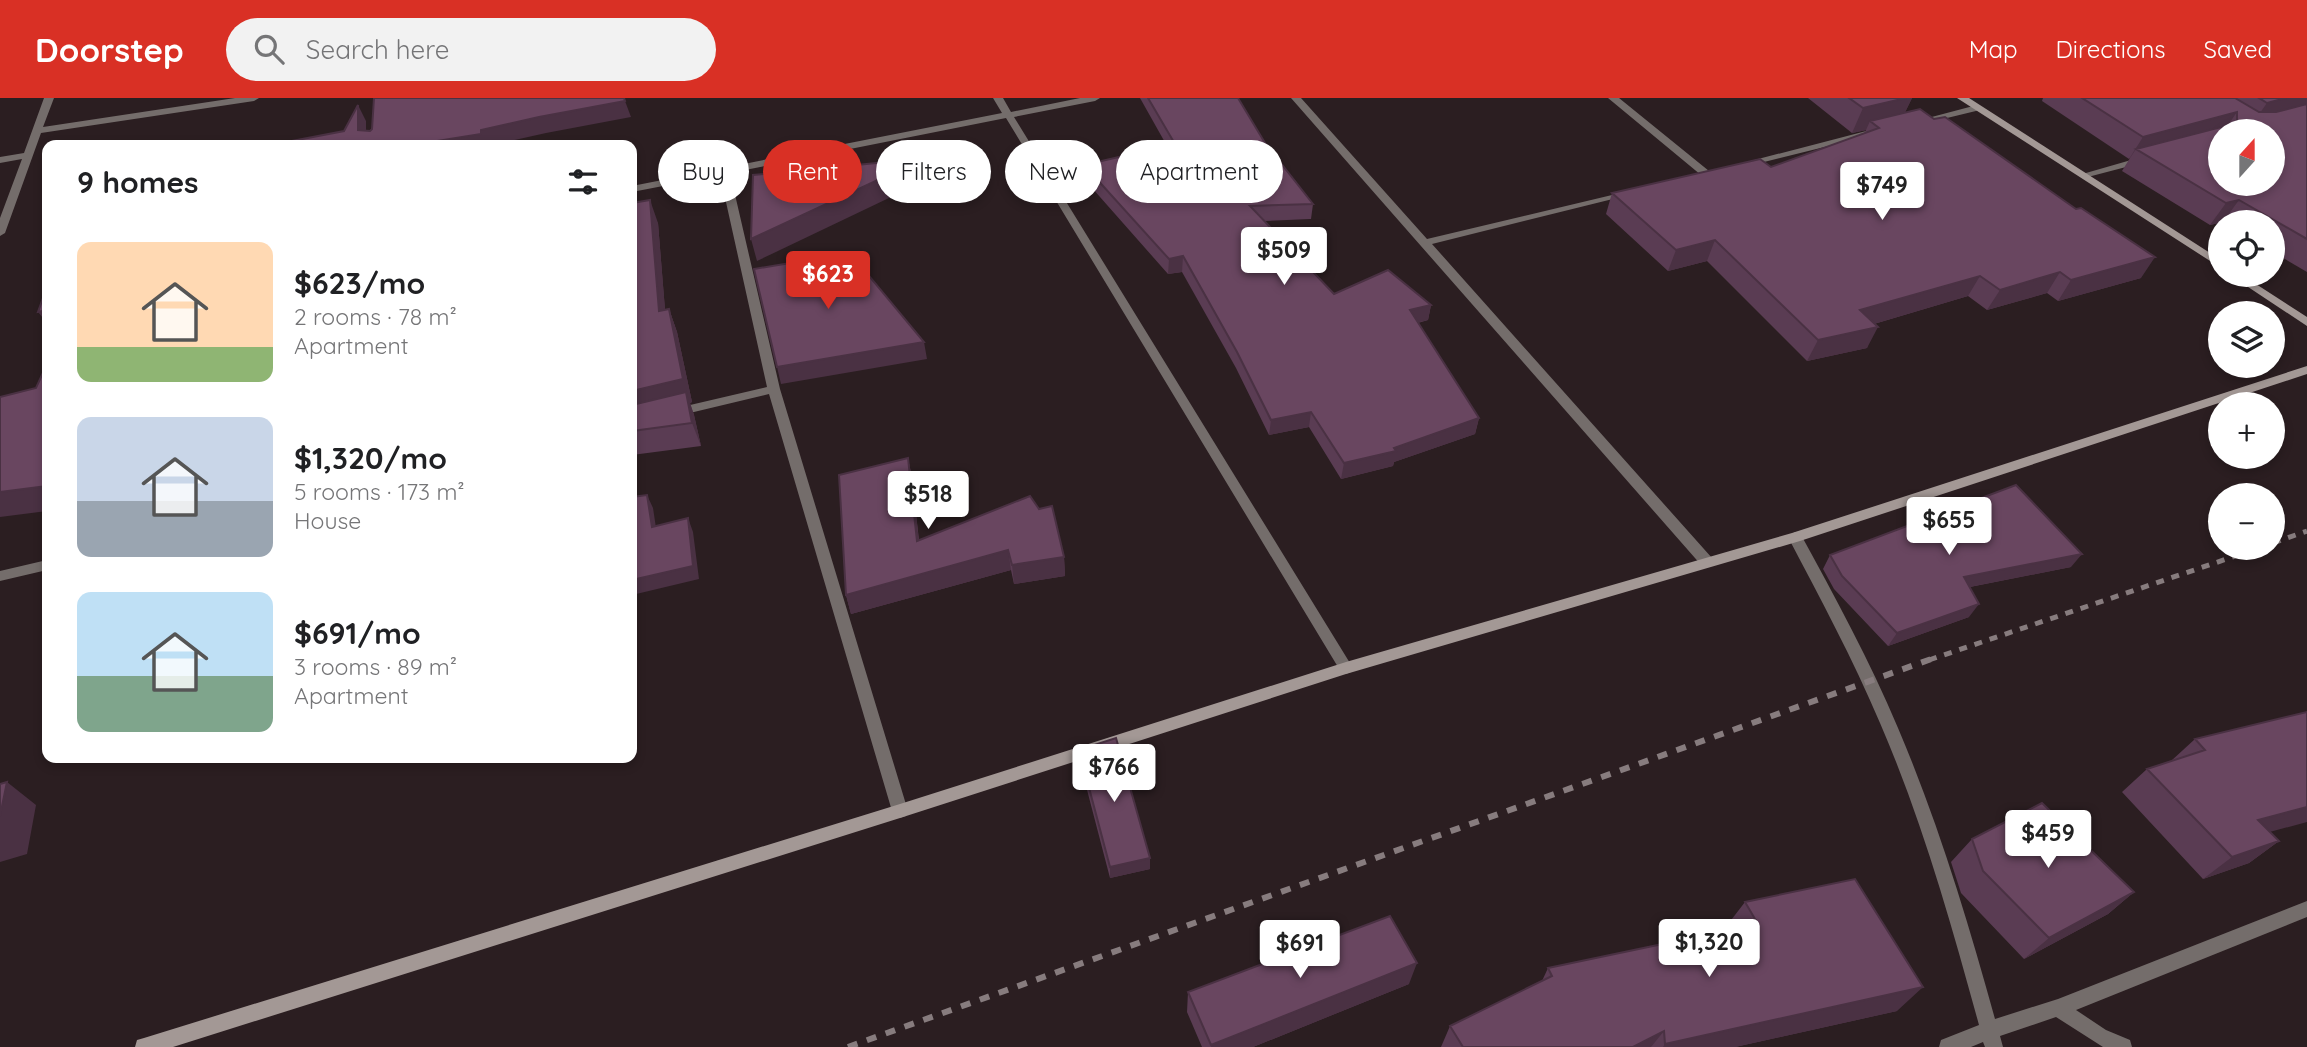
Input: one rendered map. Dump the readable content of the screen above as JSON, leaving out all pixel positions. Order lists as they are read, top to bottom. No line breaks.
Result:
{"north":"top","page":{"header":"Doorstep","search":"Search here","nav":["Map","Directions","Saved"],"map_buttons":["+","−"],"chip":["Buy","Rent","Filters","New","Apartment"],"heading":"9 homes","price":["$749","$509","$623","$518","$655","$766","$459","$1,320","$691"],"list":[{"name":"$623/mo","note":"2 rooms · 78 m² · Apartment"},{"name":"$1,320/mo","note":"5 rooms · 173 m² · House"},{"name":"$691/mo","note":"3 rooms · 89 m² · Apartment"}]}}
